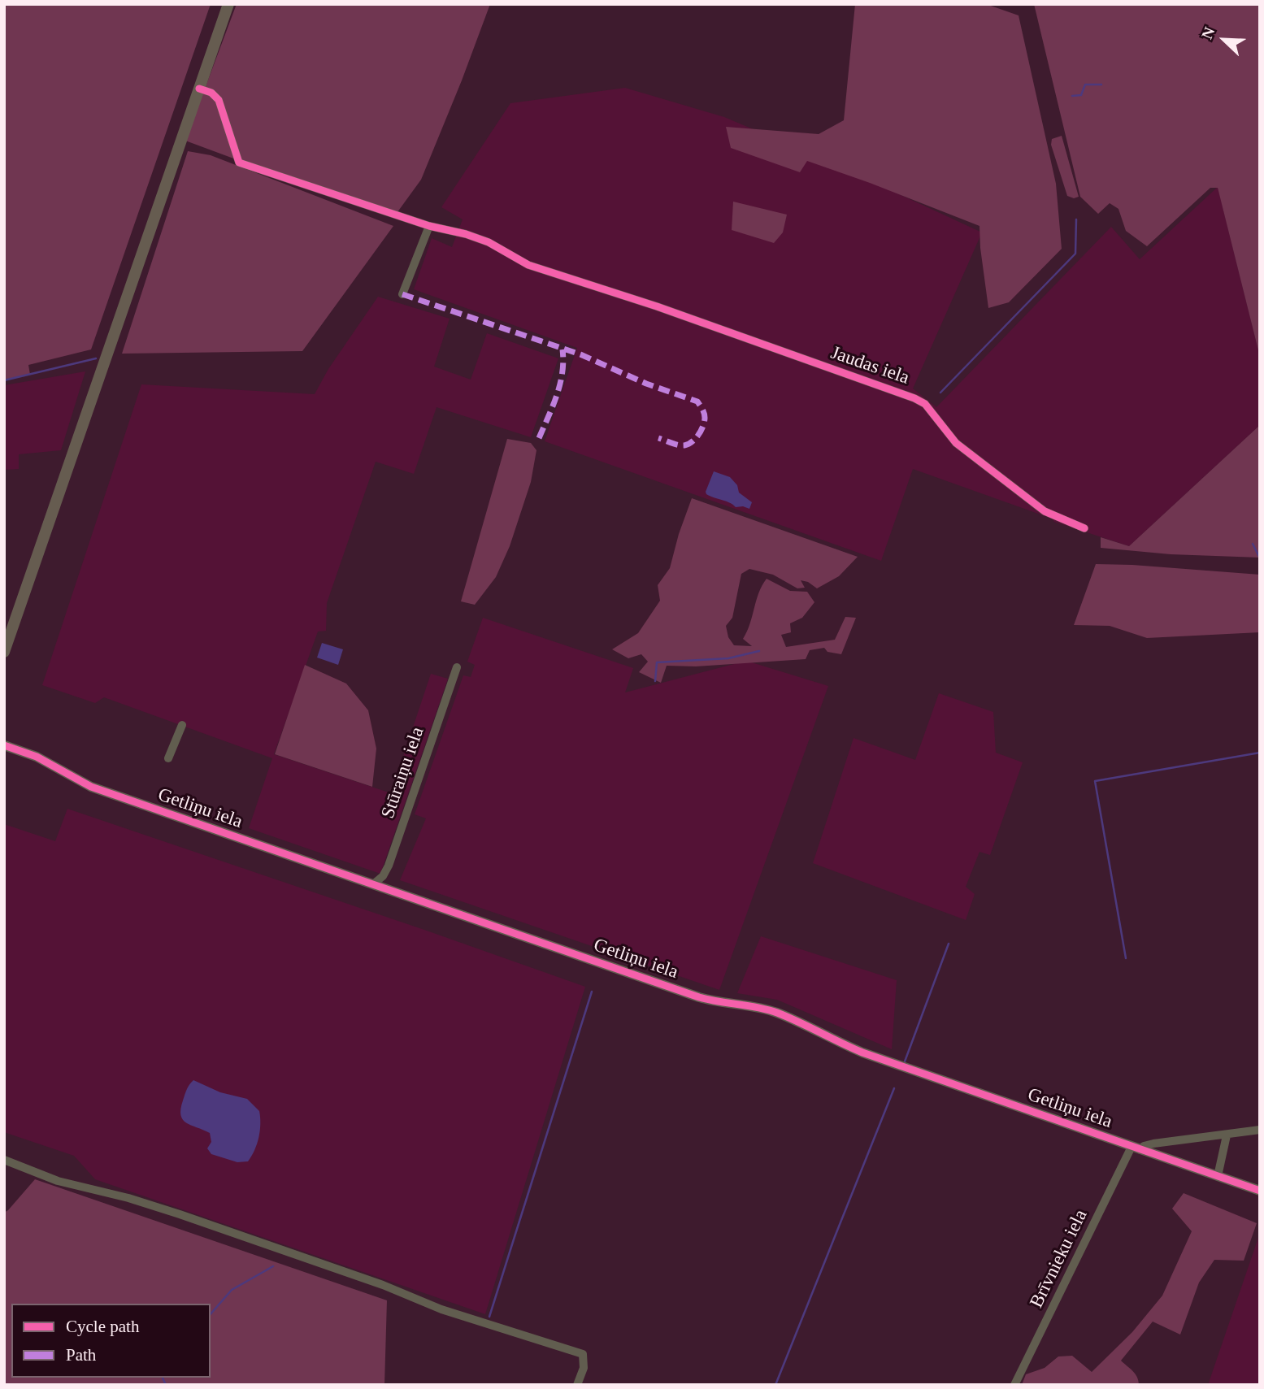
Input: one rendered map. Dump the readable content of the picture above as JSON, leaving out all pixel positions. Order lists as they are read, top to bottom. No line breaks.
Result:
{"streets":{"street":["Jaudas iela","Stūraiņu iela","Getliņu iela","Brīvnieku iela"]},"crossings":[["Stūraiņu iela","Getliņu iela"],["Getliņu iela","Brīvnieku iela"]],"legend":["Cycle path","Path"],"north":"top left"}
